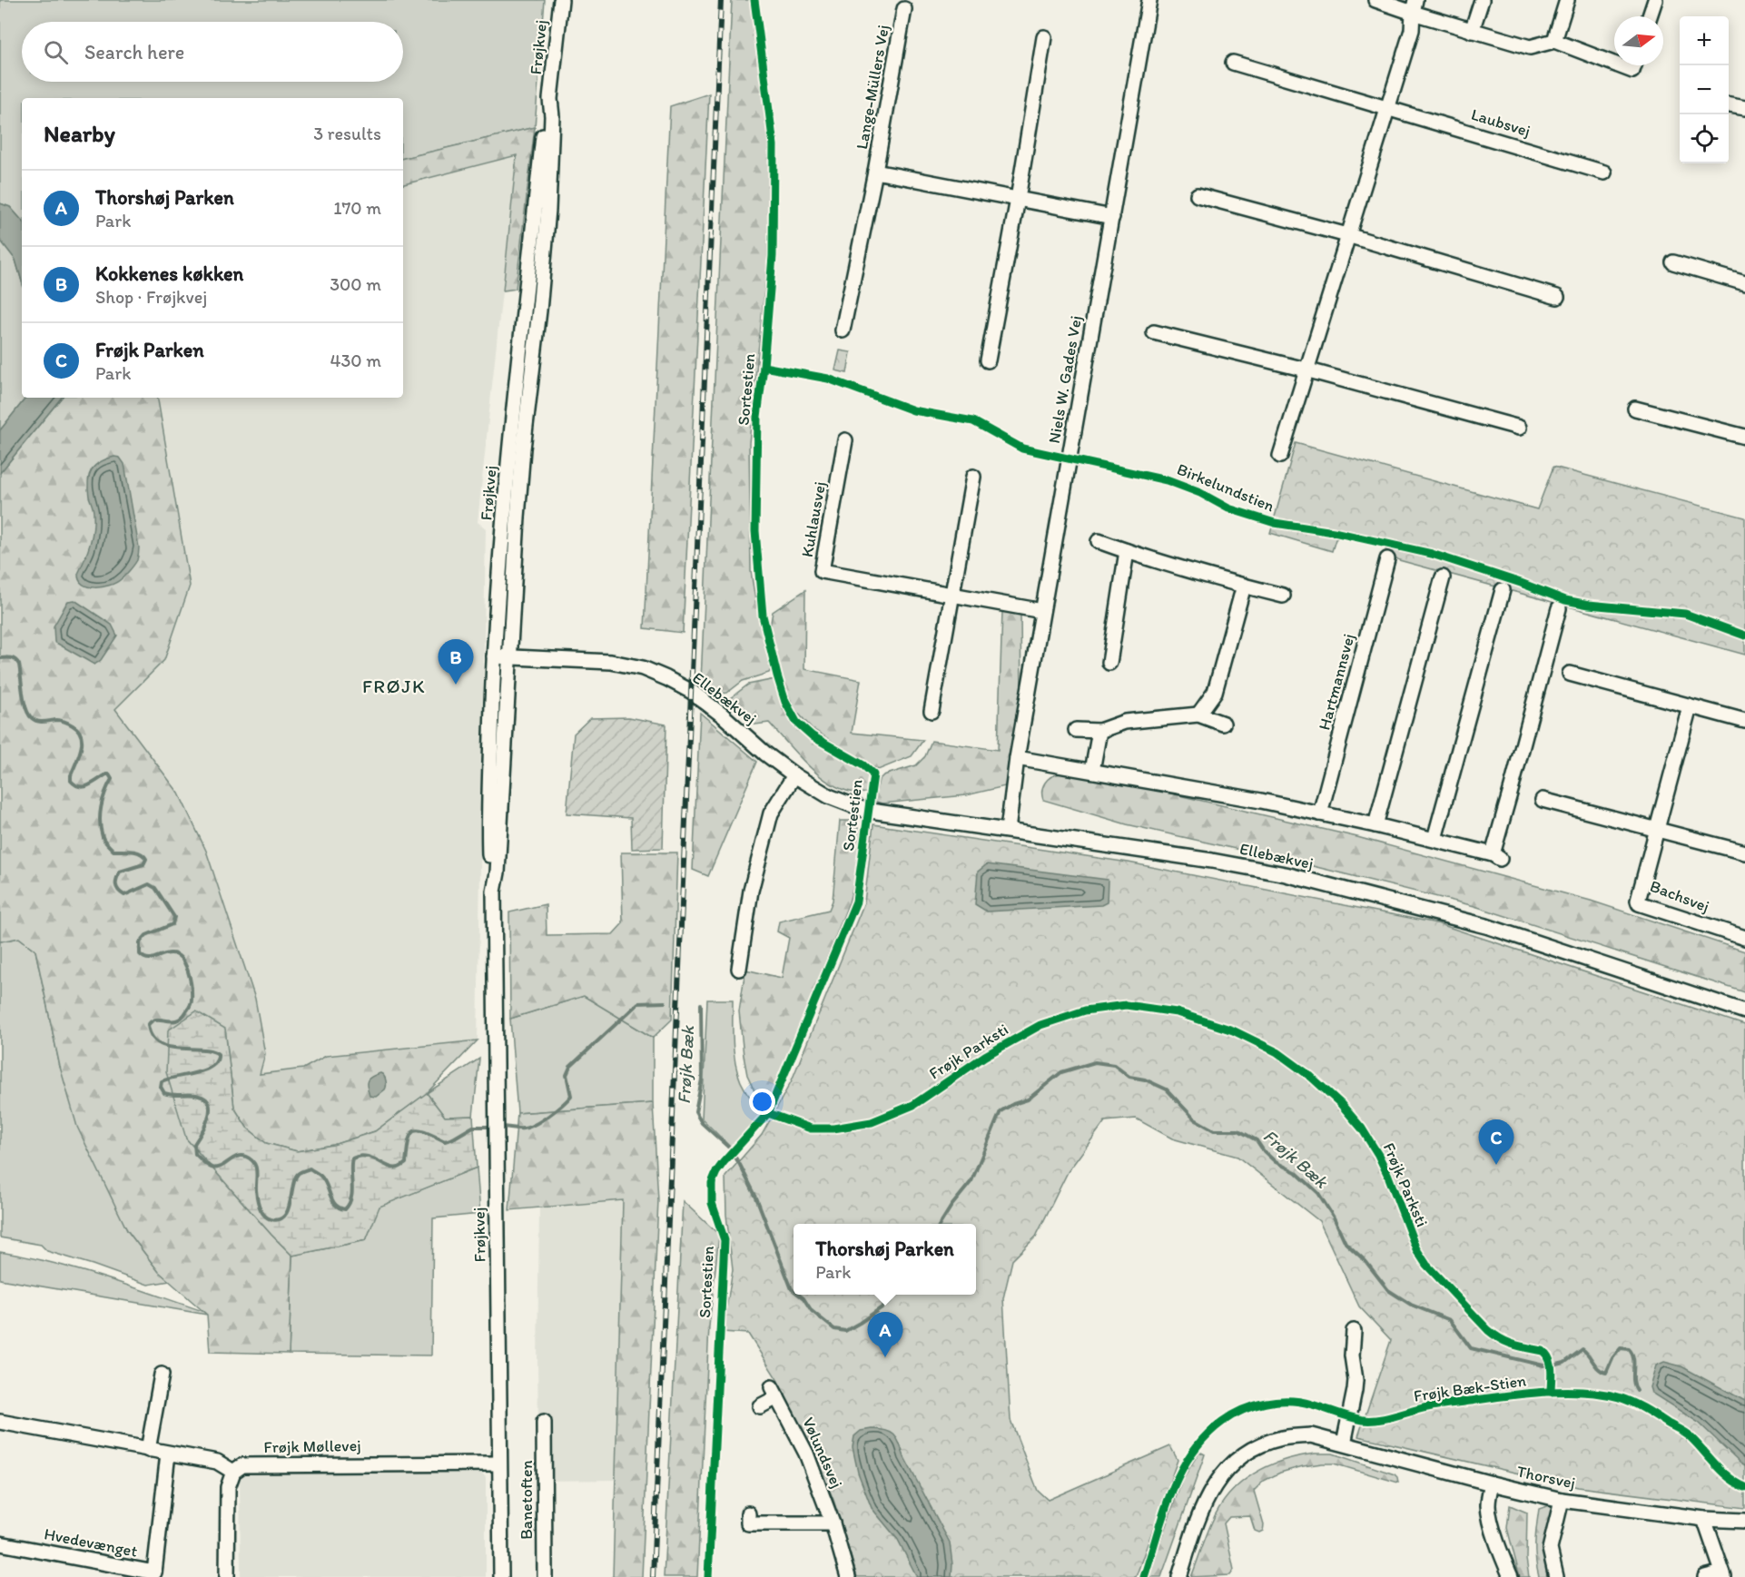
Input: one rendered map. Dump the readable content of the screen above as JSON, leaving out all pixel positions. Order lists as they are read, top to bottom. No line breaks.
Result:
{"streets":{"street":["Frøjkvej","Lange-Müllers Vej","Laubsvej","Niels W. Gades Vej","Kuhlausvej","Hartmannsvej","Ellebækvej","Bachsvej","Frøjk Møllevej","Vølundsvej","Thorsvej","Banetoften","Hvedevænget"],"cycle path":["Sortestien","Frøjk Parksti","Frøjk Bæk-Stien"]},"crossings":[["Frøjkvej","Ellebækvej"],["Frøjkvej","Frøjk Møllevej"],["Lange-Müllers Vej","Niels W. Gades Vej"],["Niels W. Gades Vej","Kuhlausvej"],["Niels W. Gades Vej","Ellebækvej"]],"districts":["FRØJK"],"water":["Frøjk Bæk"],"north":"right","page":{"map_buttons":["+","−"],"search":"Search here","heading":["Nearby","3 results"],"list":[{"mark":"A","name":"Thorshøj Parken","note":"Park","value":"170 m"},{"mark":"B","name":"Kokkenes køkken","note":"Shop · Frøjkvej","value":"300 m"},{"mark":"C","name":"Frøjk Parken","note":"Park","value":"430 m"}],"pins":["B","C","A"],"popup":["Thorshøj Parken","Park"]}}
